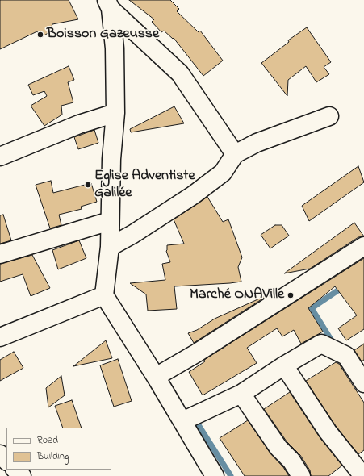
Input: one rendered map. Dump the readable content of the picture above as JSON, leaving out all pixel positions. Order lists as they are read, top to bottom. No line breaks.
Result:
{"places":["Boisson Gazeusse","Eglise Adventiste Galilée","Marché ONAVille"],"legend":["Road","Building"]}
